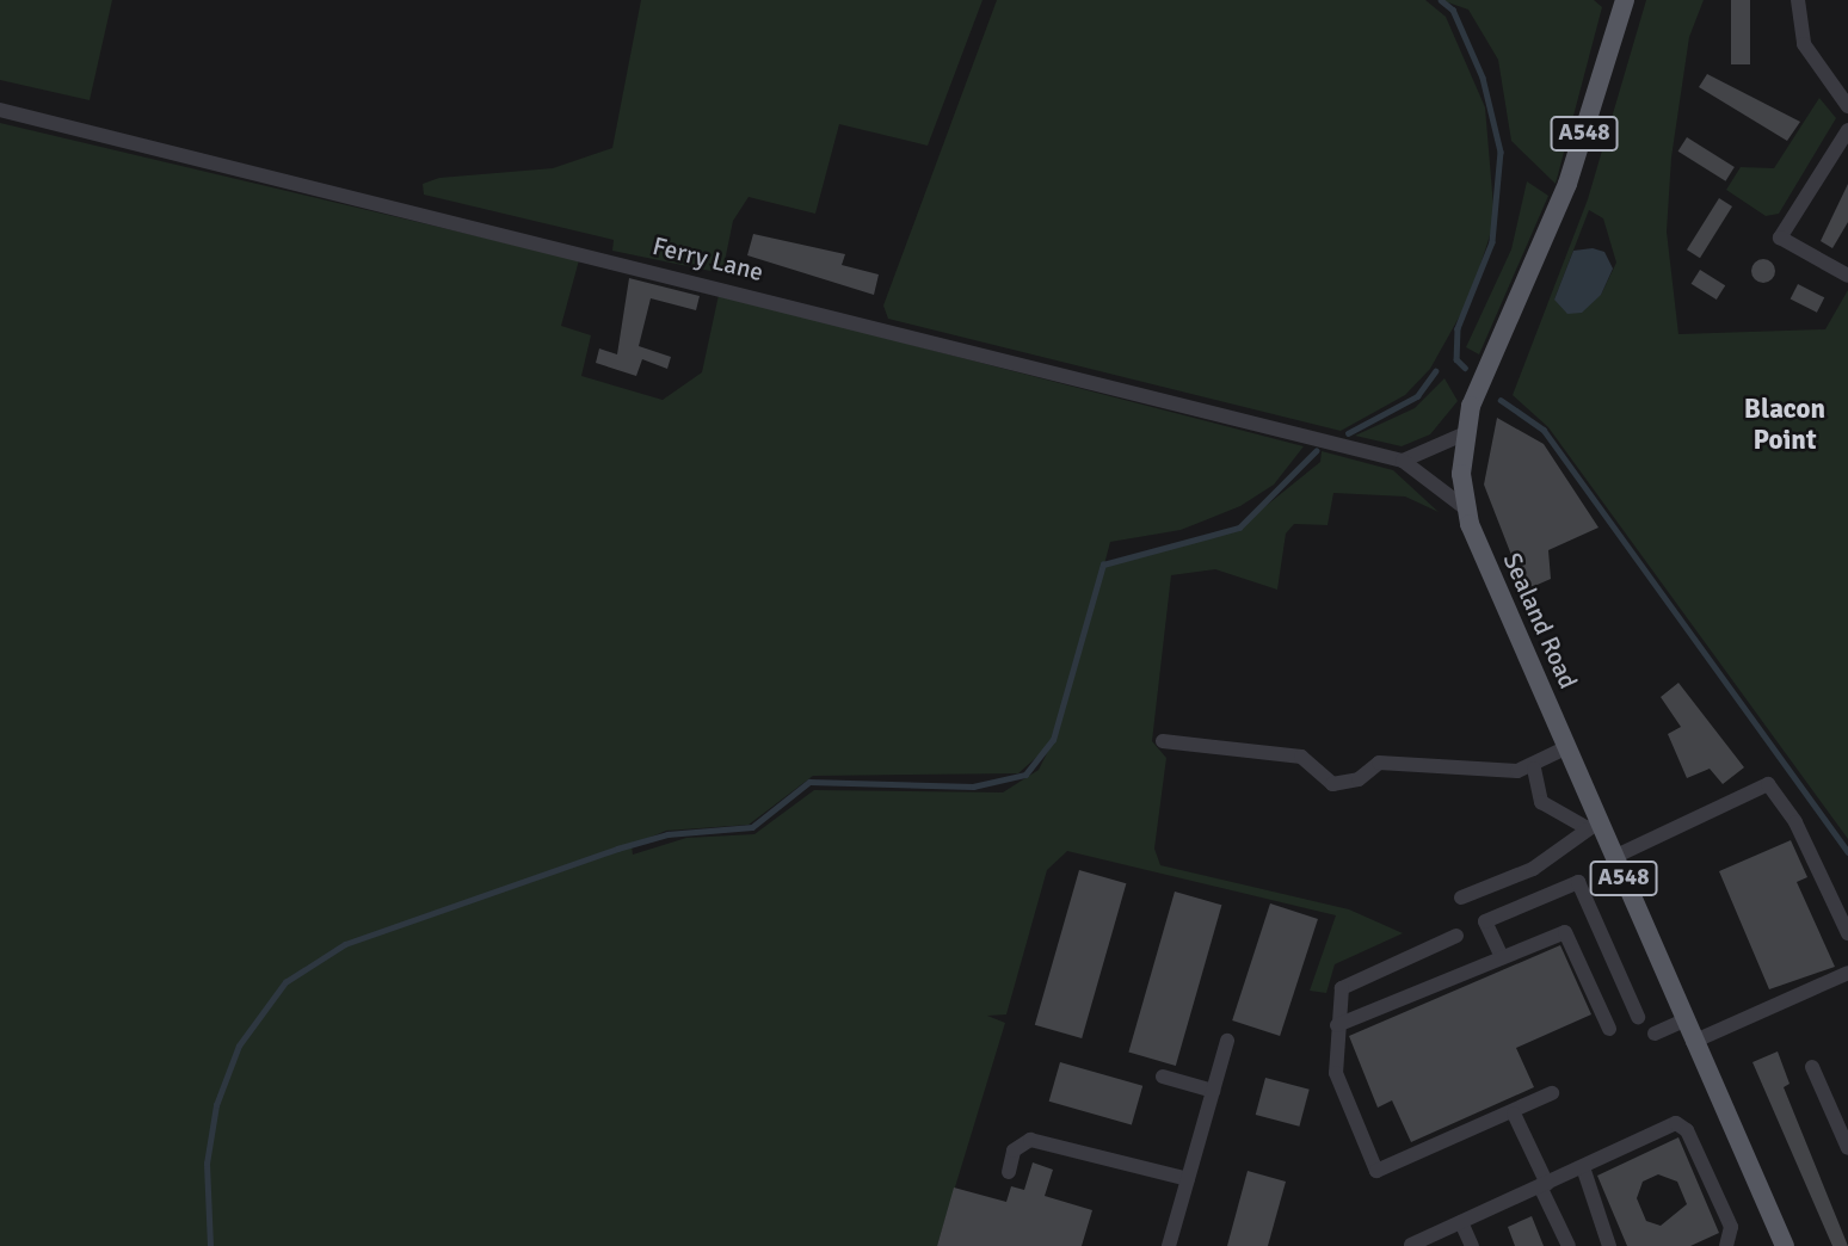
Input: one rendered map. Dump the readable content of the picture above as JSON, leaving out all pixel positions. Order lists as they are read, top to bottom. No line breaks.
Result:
{"streets":{"main road":["A548","Sealand Road"],"street":["Ferry Lane"]},"crossings":[["Ferry Lane","Sealand Road"]],"districts":["Blacon Point"]}
